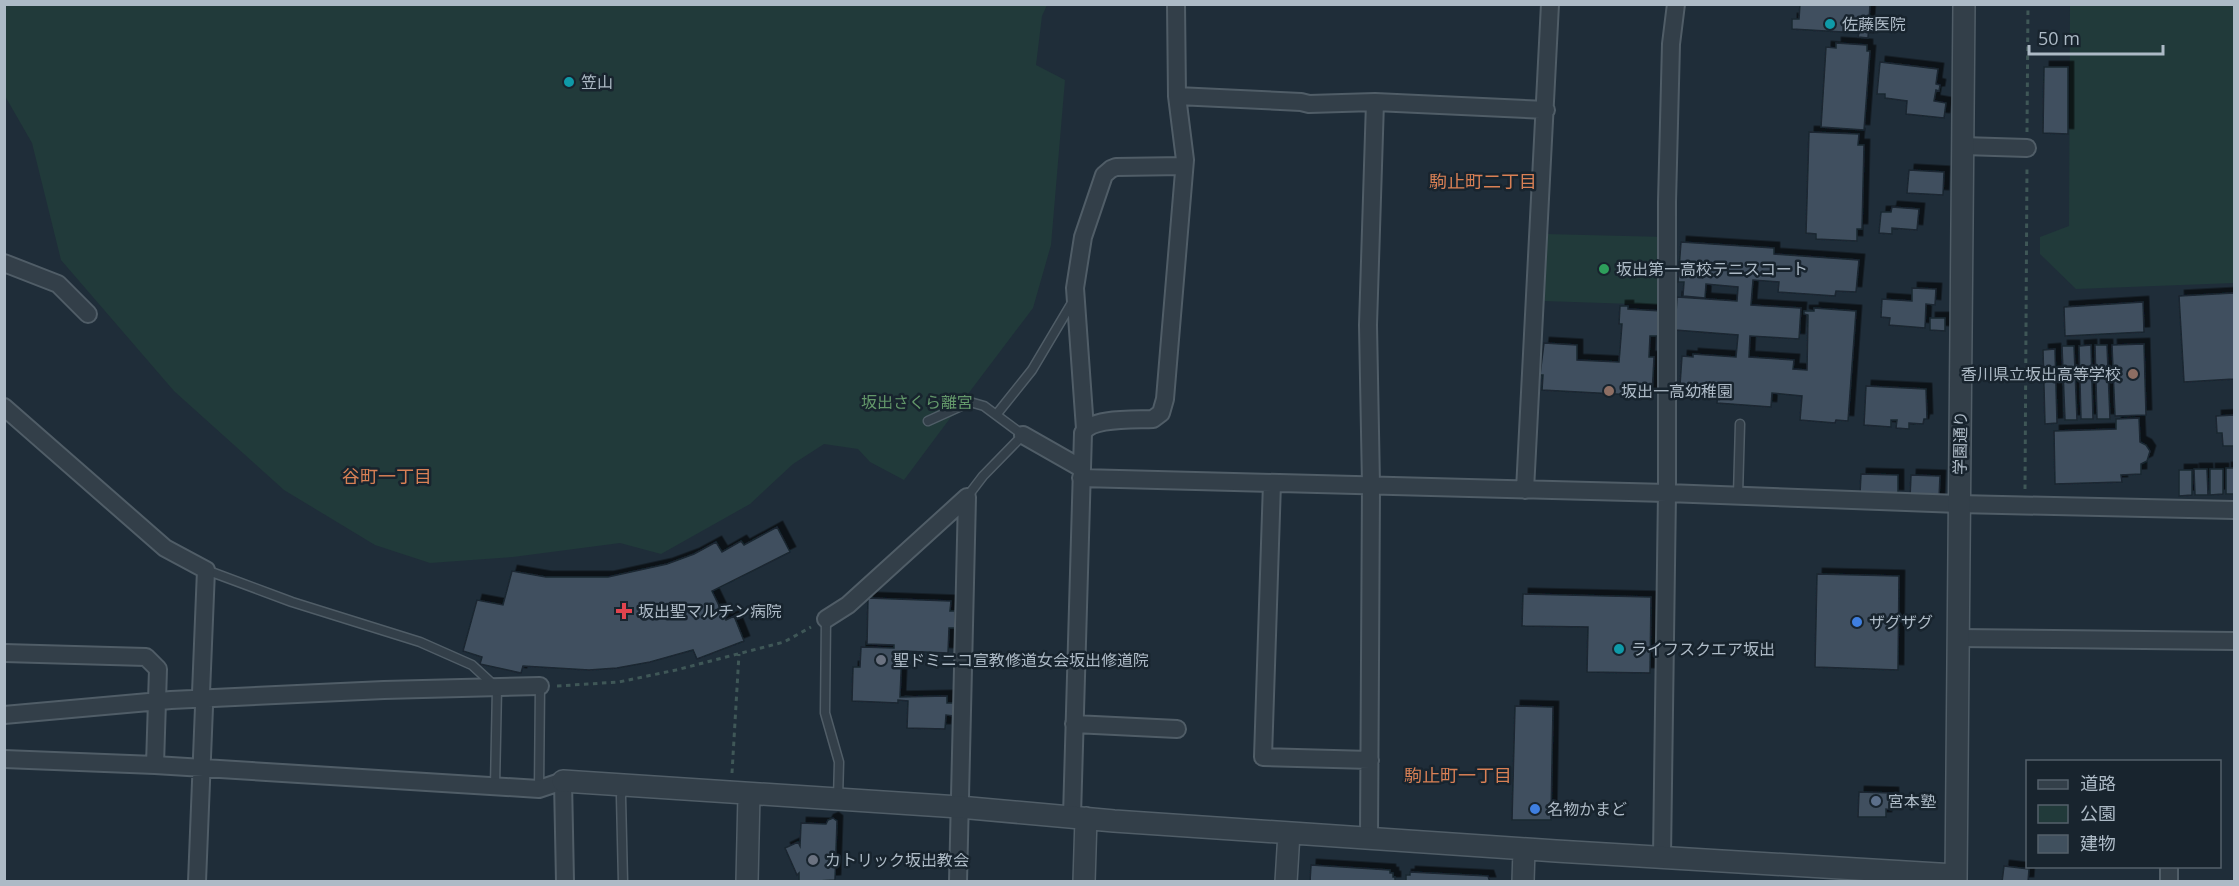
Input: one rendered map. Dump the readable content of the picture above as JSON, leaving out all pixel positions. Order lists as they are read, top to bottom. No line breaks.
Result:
{"streets":{"street":["学園通り"]},"districts":["駒止町二丁目","谷町一丁目","駒止町一丁目"],"parks":["坂出さくら離宮"],"places":{"other":["佐藤医院","笠山","坂出第一高校テニスコート","香川県立坂出高等学校","坂出一高幼稚園","ザグザグ","ライフスクエア坂出","聖ドミニコ宣教修道女会坂出修道院","宮本塾","名物かまど","カトリック坂出教会"],"health":["坂出聖マルチン病院"]},"legend":["道路","公園","建物"],"scale_bar":"50 m"}
